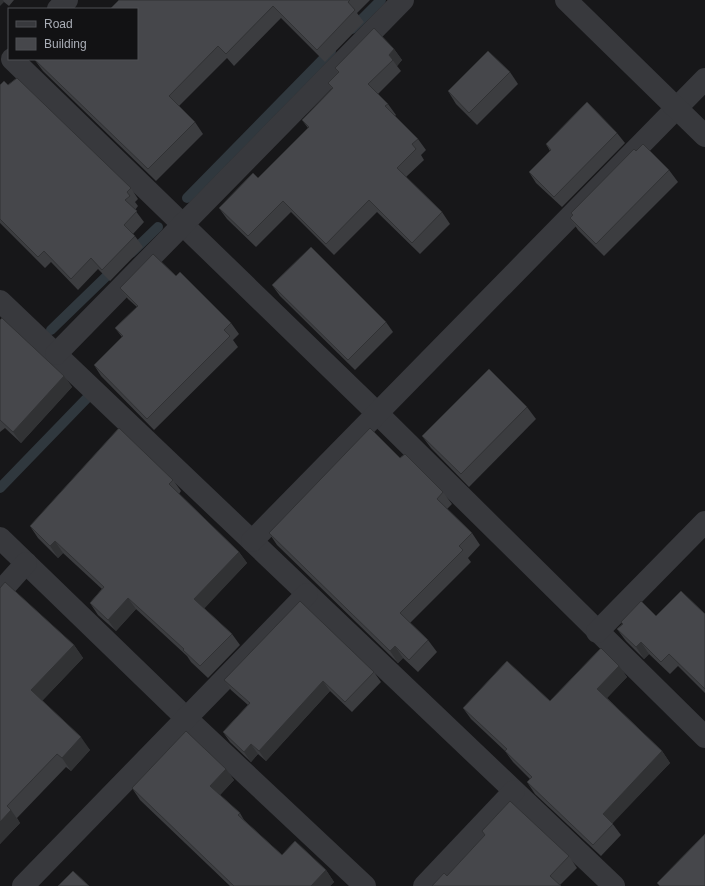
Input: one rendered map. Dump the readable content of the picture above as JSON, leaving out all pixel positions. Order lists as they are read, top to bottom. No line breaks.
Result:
{"legend":["Road","Building"]}
